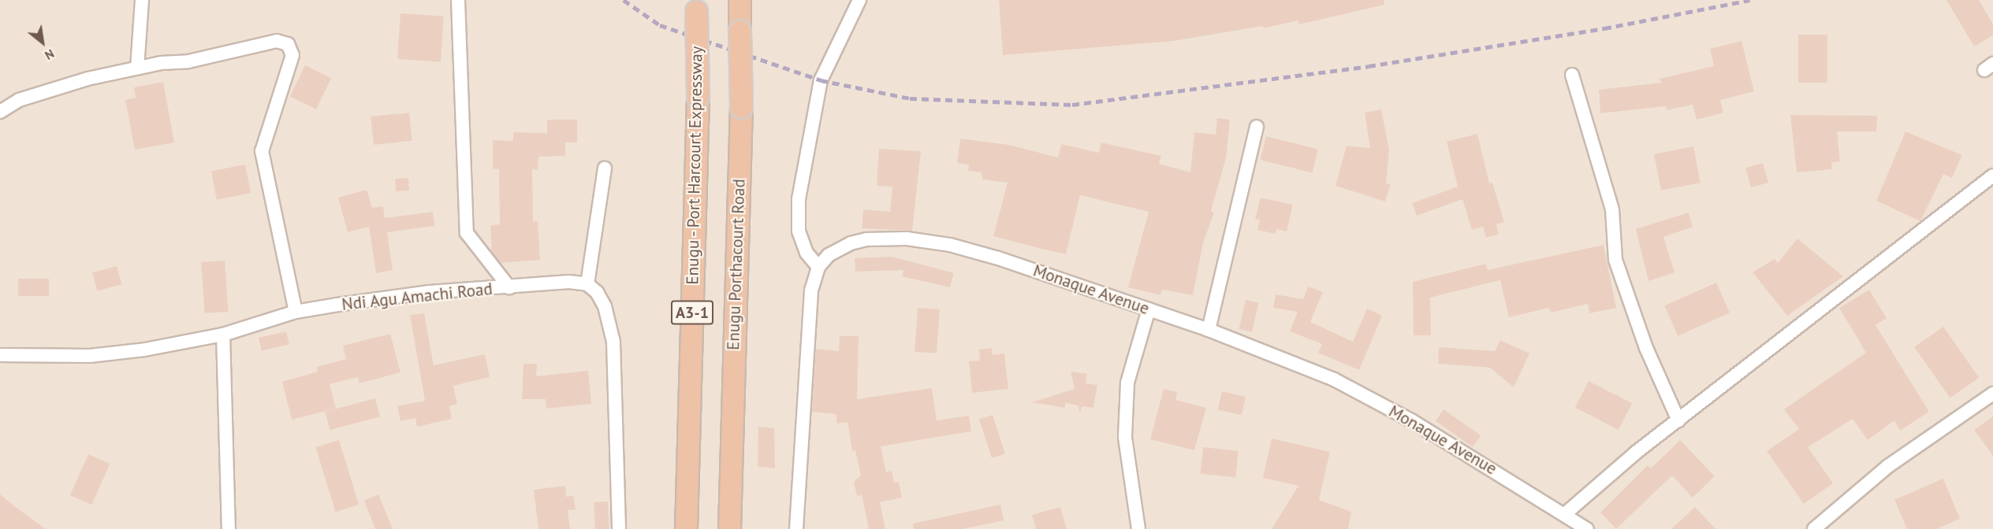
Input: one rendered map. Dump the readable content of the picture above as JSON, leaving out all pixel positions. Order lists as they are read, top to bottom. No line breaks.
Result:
{"streets":{"highway":["Enugu - Port Harcourt Expressway","Enugu Porthacourt Road","A3-1"],"street":["Monaque Avenue","Ndi Agu Amachi Road"]},"north":"bottom right"}
